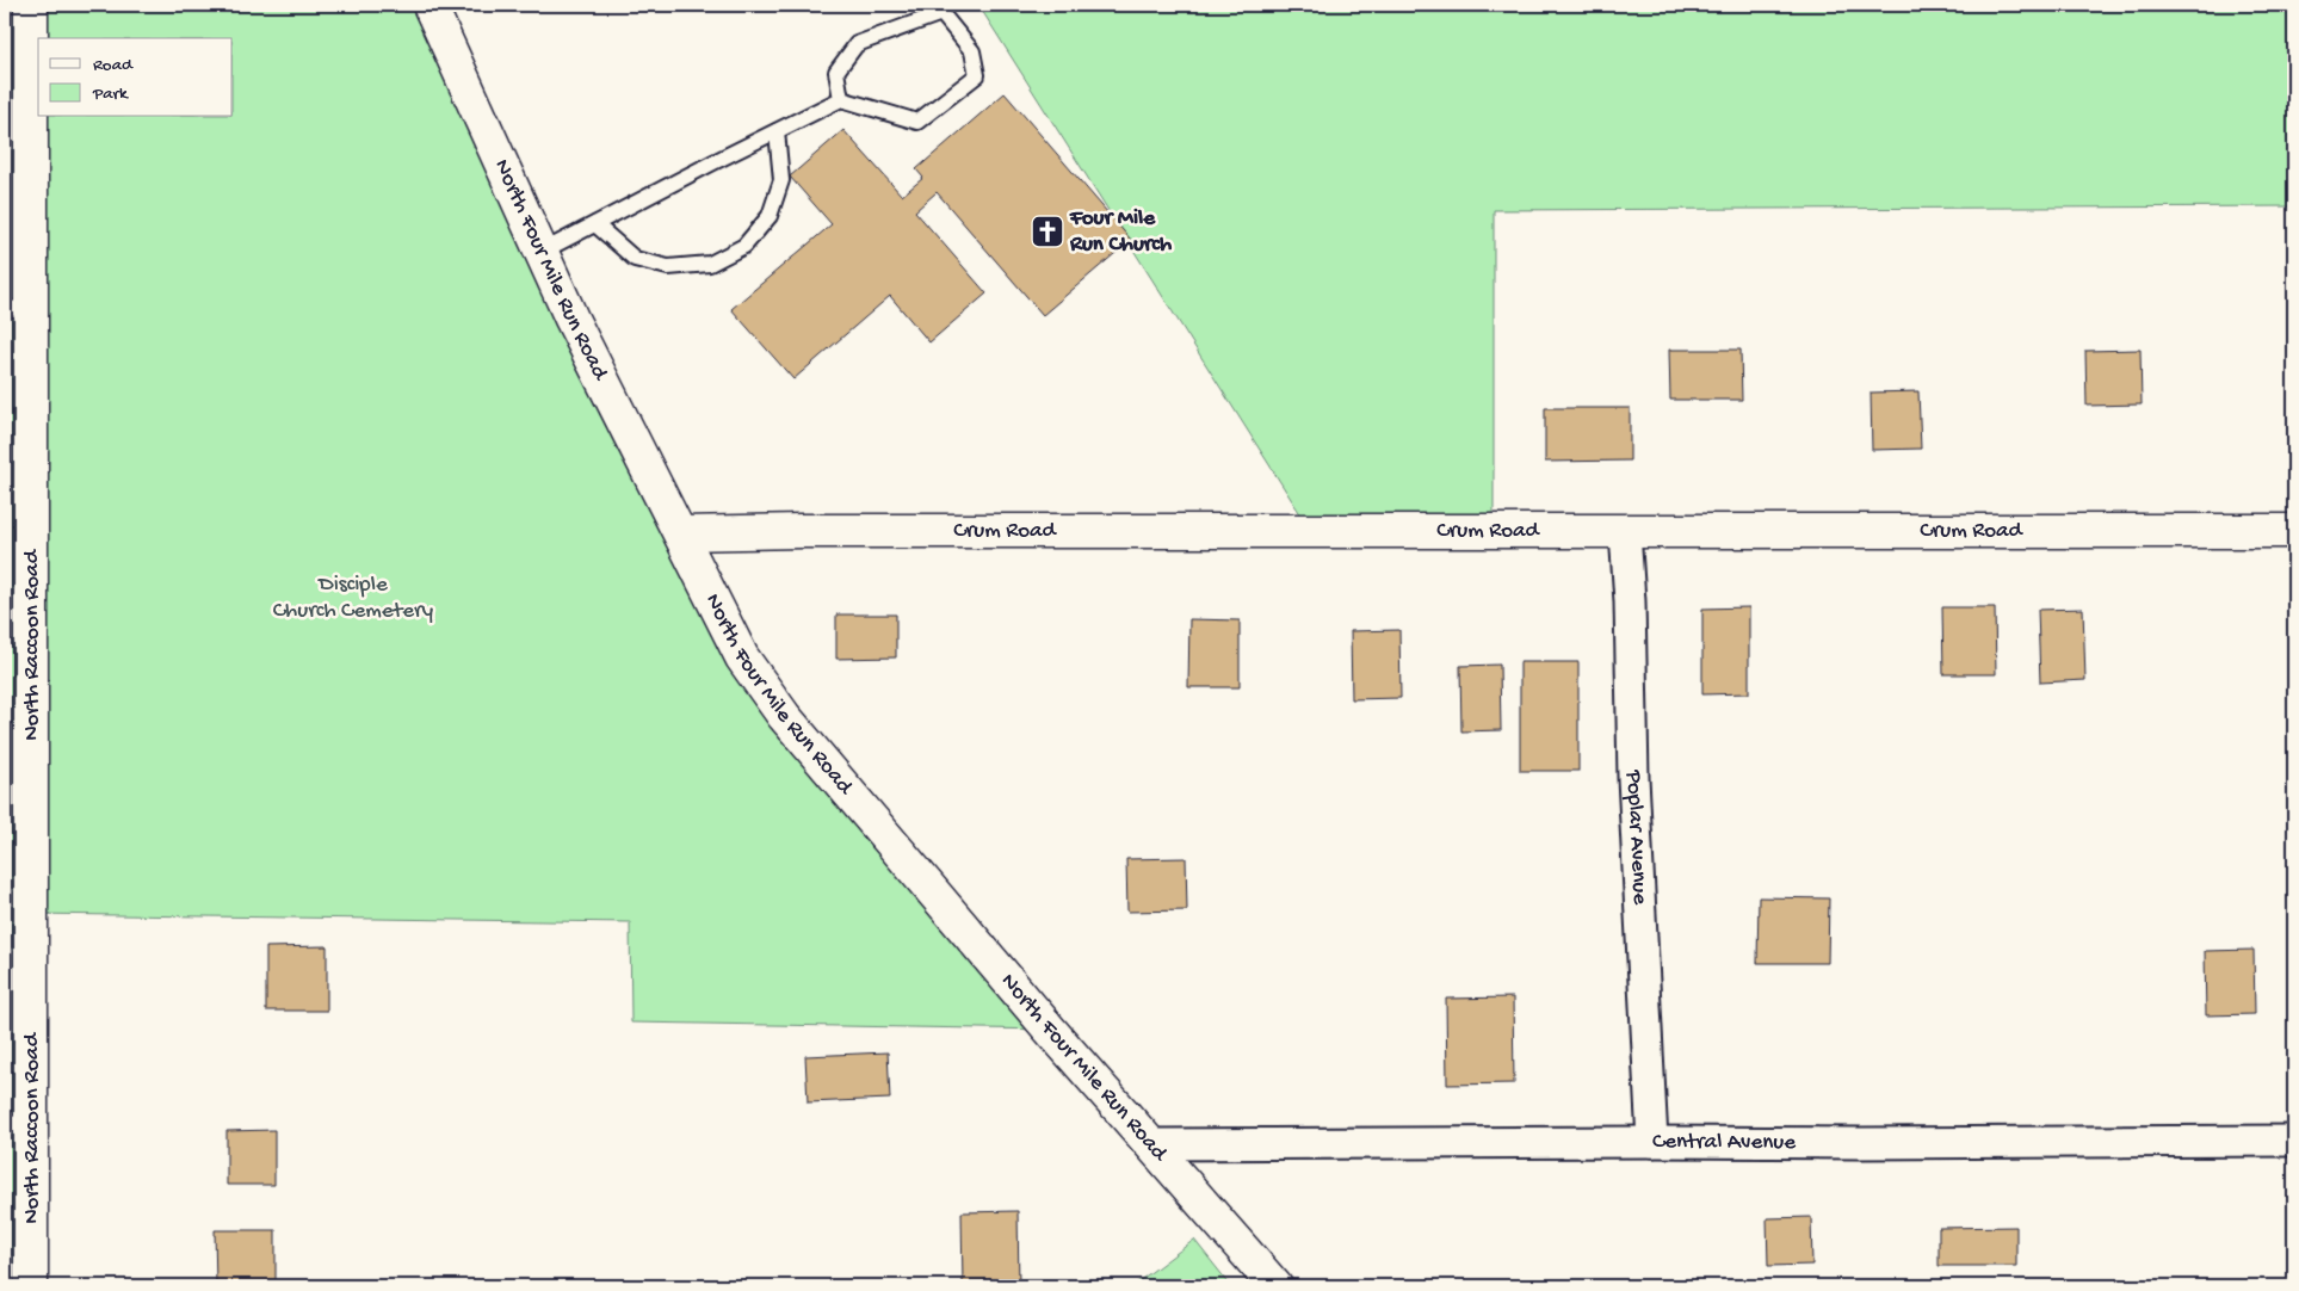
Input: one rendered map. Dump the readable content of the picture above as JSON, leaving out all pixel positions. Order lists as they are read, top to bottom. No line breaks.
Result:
{"streets":{"street":["North Four Mile Run Road","Crum Road","North Raccoon Road","Poplar Avenue","Central Avenue"]},"crossings":[["North Four Mile Run Road","Crum Road"],["North Four Mile Run Road","Central Avenue"],["Crum Road","Poplar Avenue"],["Poplar Avenue","Central Avenue"]],"parks":["Disciple Church Cemetery"],"places":{"church":["Four Mile Run Church"]},"legend":["Road","Park"]}
